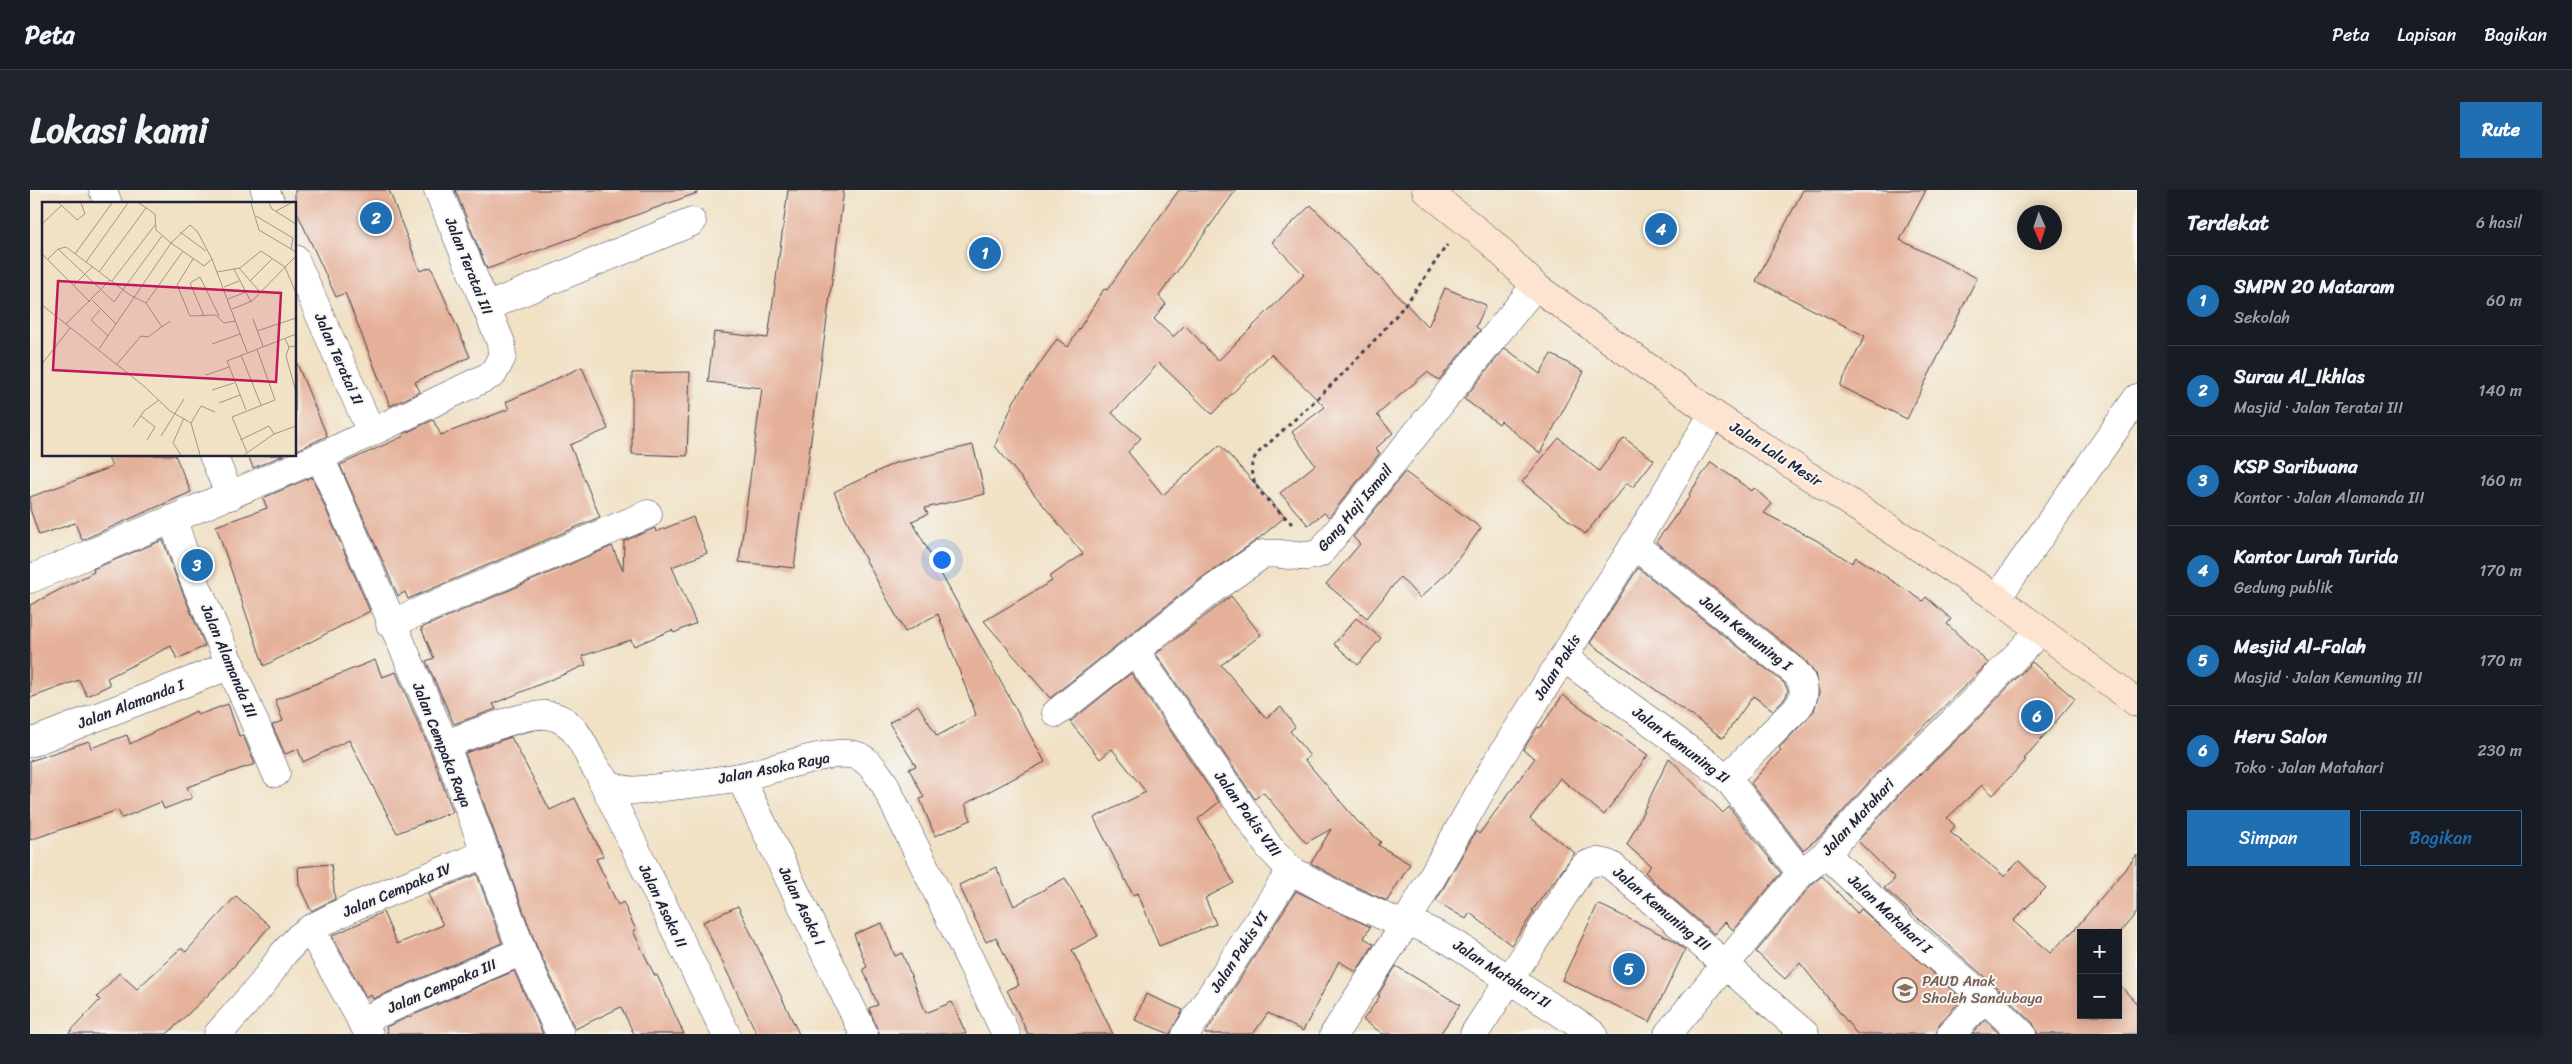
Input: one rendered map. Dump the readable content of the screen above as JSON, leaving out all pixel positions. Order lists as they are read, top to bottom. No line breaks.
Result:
{"streets":{"street":["Jalan Teratai III","Jalan Teratai II","Jalan Lalu Mesir","Gang Haji Ismail","Jalan Kemuning I","Jalan Alamanda III","Jalan Pakis","Jalan Alamanda I","Jalan Cempaka Raya","Jalan Kemuning II","Jalan Asoka Raya","Jalan Pakis VIII","Jalan Matahari","Jalan Cempaka IV","Jalan Asoka II","Jalan Asoka I","Jalan Kemuning III","Jalan Matahari I","Jalan Pakis VI","Jalan Matahari II","Jalan Cempaka III"]},"crossings":[["Jalan Teratai III","Jalan Teratai II"],["Jalan Lalu Mesir","Gang Haji Ismail"],["Jalan Lalu Mesir","Jalan Pakis"],["Jalan Lalu Mesir","Jalan Matahari"],["Gang Haji Ismail","Jalan Pakis VIII"],["Jalan Kemuning I","Jalan Pakis"],["Jalan Kemuning I","Jalan Kemuning II"],["Jalan Alamanda III","Jalan Alamanda I"],["Jalan Pakis","Jalan Kemuning II"],["Jalan Pakis","Jalan Pakis VIII"],["Jalan Pakis","Jalan Matahari II"],["Jalan Cempaka Raya","Jalan Cempaka IV"],["Jalan Cempaka Raya","Jalan Cempaka III"],["Jalan Kemuning II","Jalan Matahari"],["Jalan Asoka Raya","Jalan Asoka II"],["Jalan Asoka Raya","Jalan Asoka I"],["Jalan Pakis VIII","Jalan Pakis VI"],["Jalan Pakis VIII","Jalan Matahari II"],["Jalan Matahari","Jalan Kemuning III"],["Jalan Matahari","Jalan Matahari I"],["Jalan Kemuning III","Jalan Matahari II"]],"places":{"school or university":["PAUD Anak Sholeh Sandubaya"]},"north":"bottom","page":{"header":"Peta","nav":["Peta","Lapisan","Bagikan"],"title":"Lokasi kami","buttons":["Rute",["Simpan","Bagikan"]],"heading":["Terdekat","6 hasil"],"pins":["2","4","1","3","6","5"],"list":[{"mark":"1","name":"SMPN 20 Mataram","note":"Sekolah","value":"60 m"},{"mark":"2","name":"Surau Al_Ikhlas","note":"Masjid · Jalan Teratai III","value":"140 m"},{"mark":"3","name":"KSP Saribuana","note":"Kantor · Jalan Alamanda III","value":"160 m"},{"mark":"4","name":"Kantor Lurah Turida","note":"Gedung publik","value":"170 m"},{"mark":"5","name":"Mesjid Al-Falah","note":"Masjid · Jalan Kemuning III","value":"170 m"},{"mark":"6","name":"Heru Salon","note":"Toko · Jalan Matahari","value":"230 m"}],"map_buttons":["+","−"]}}
